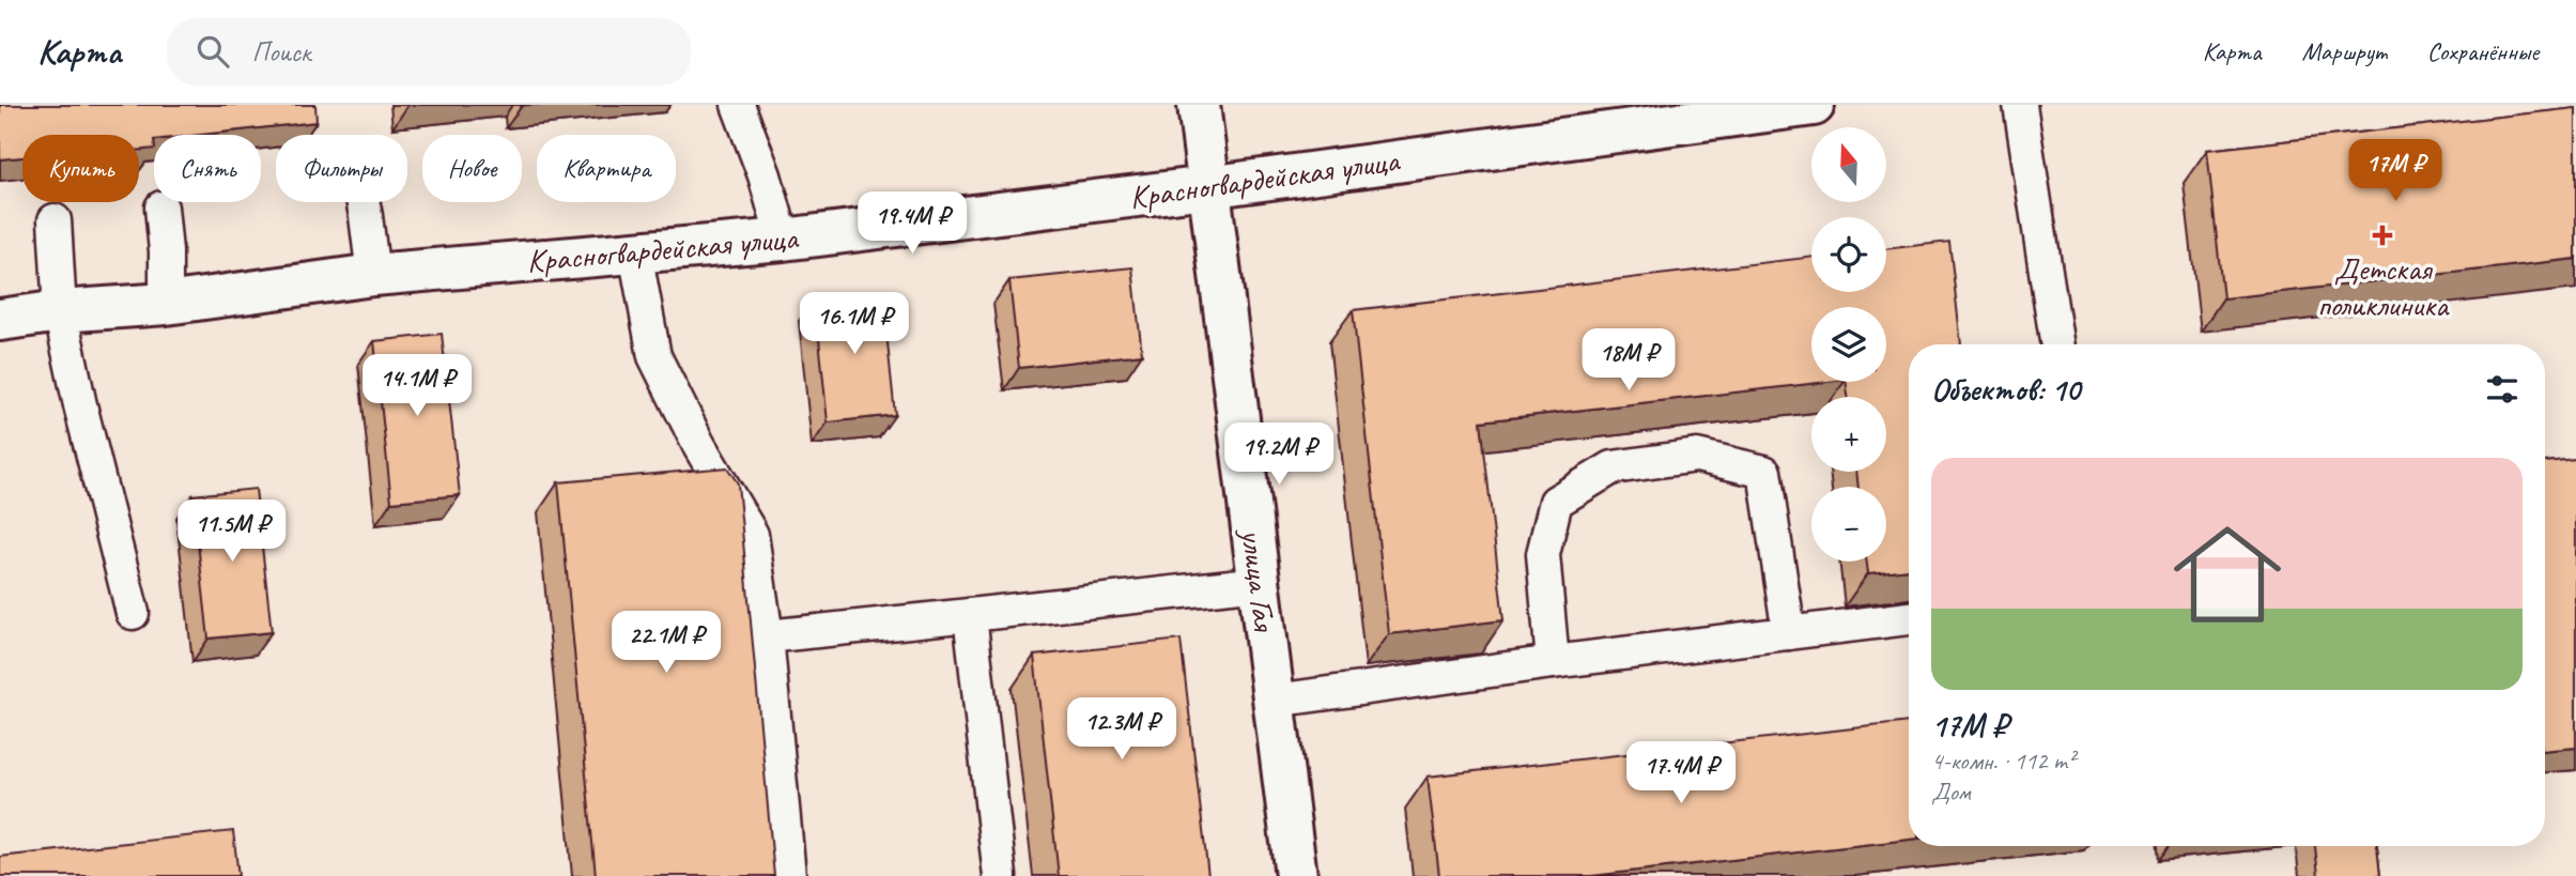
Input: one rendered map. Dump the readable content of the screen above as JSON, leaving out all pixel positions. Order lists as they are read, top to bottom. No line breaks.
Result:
{"streets":{"street":["Красногвардейская улица","улица Гая"]},"crossings":[["Красногвардейская улица","улица Гая"]],"places":{"health":["Детская поликлиника"]},"north":"top","page":{"header":"Карта","search":"Поиск","nav":["Карта","Маршрут","Сохранённые"],"map_buttons":["+","−"],"chip":["Купить","Снять","Фильтры","Новое","Квартира"],"price":["17M ₽","19.4M ₽","16.1M ₽","18M ₽","14.1M ₽","19.2M ₽","11.5M ₽","22.1M ₽","12.3M ₽","17.4M ₽"],"heading":"Объектов: 10","list":[{"name":"17M ₽","note":"4-комн. · 112 m² · Дом"}]}}
